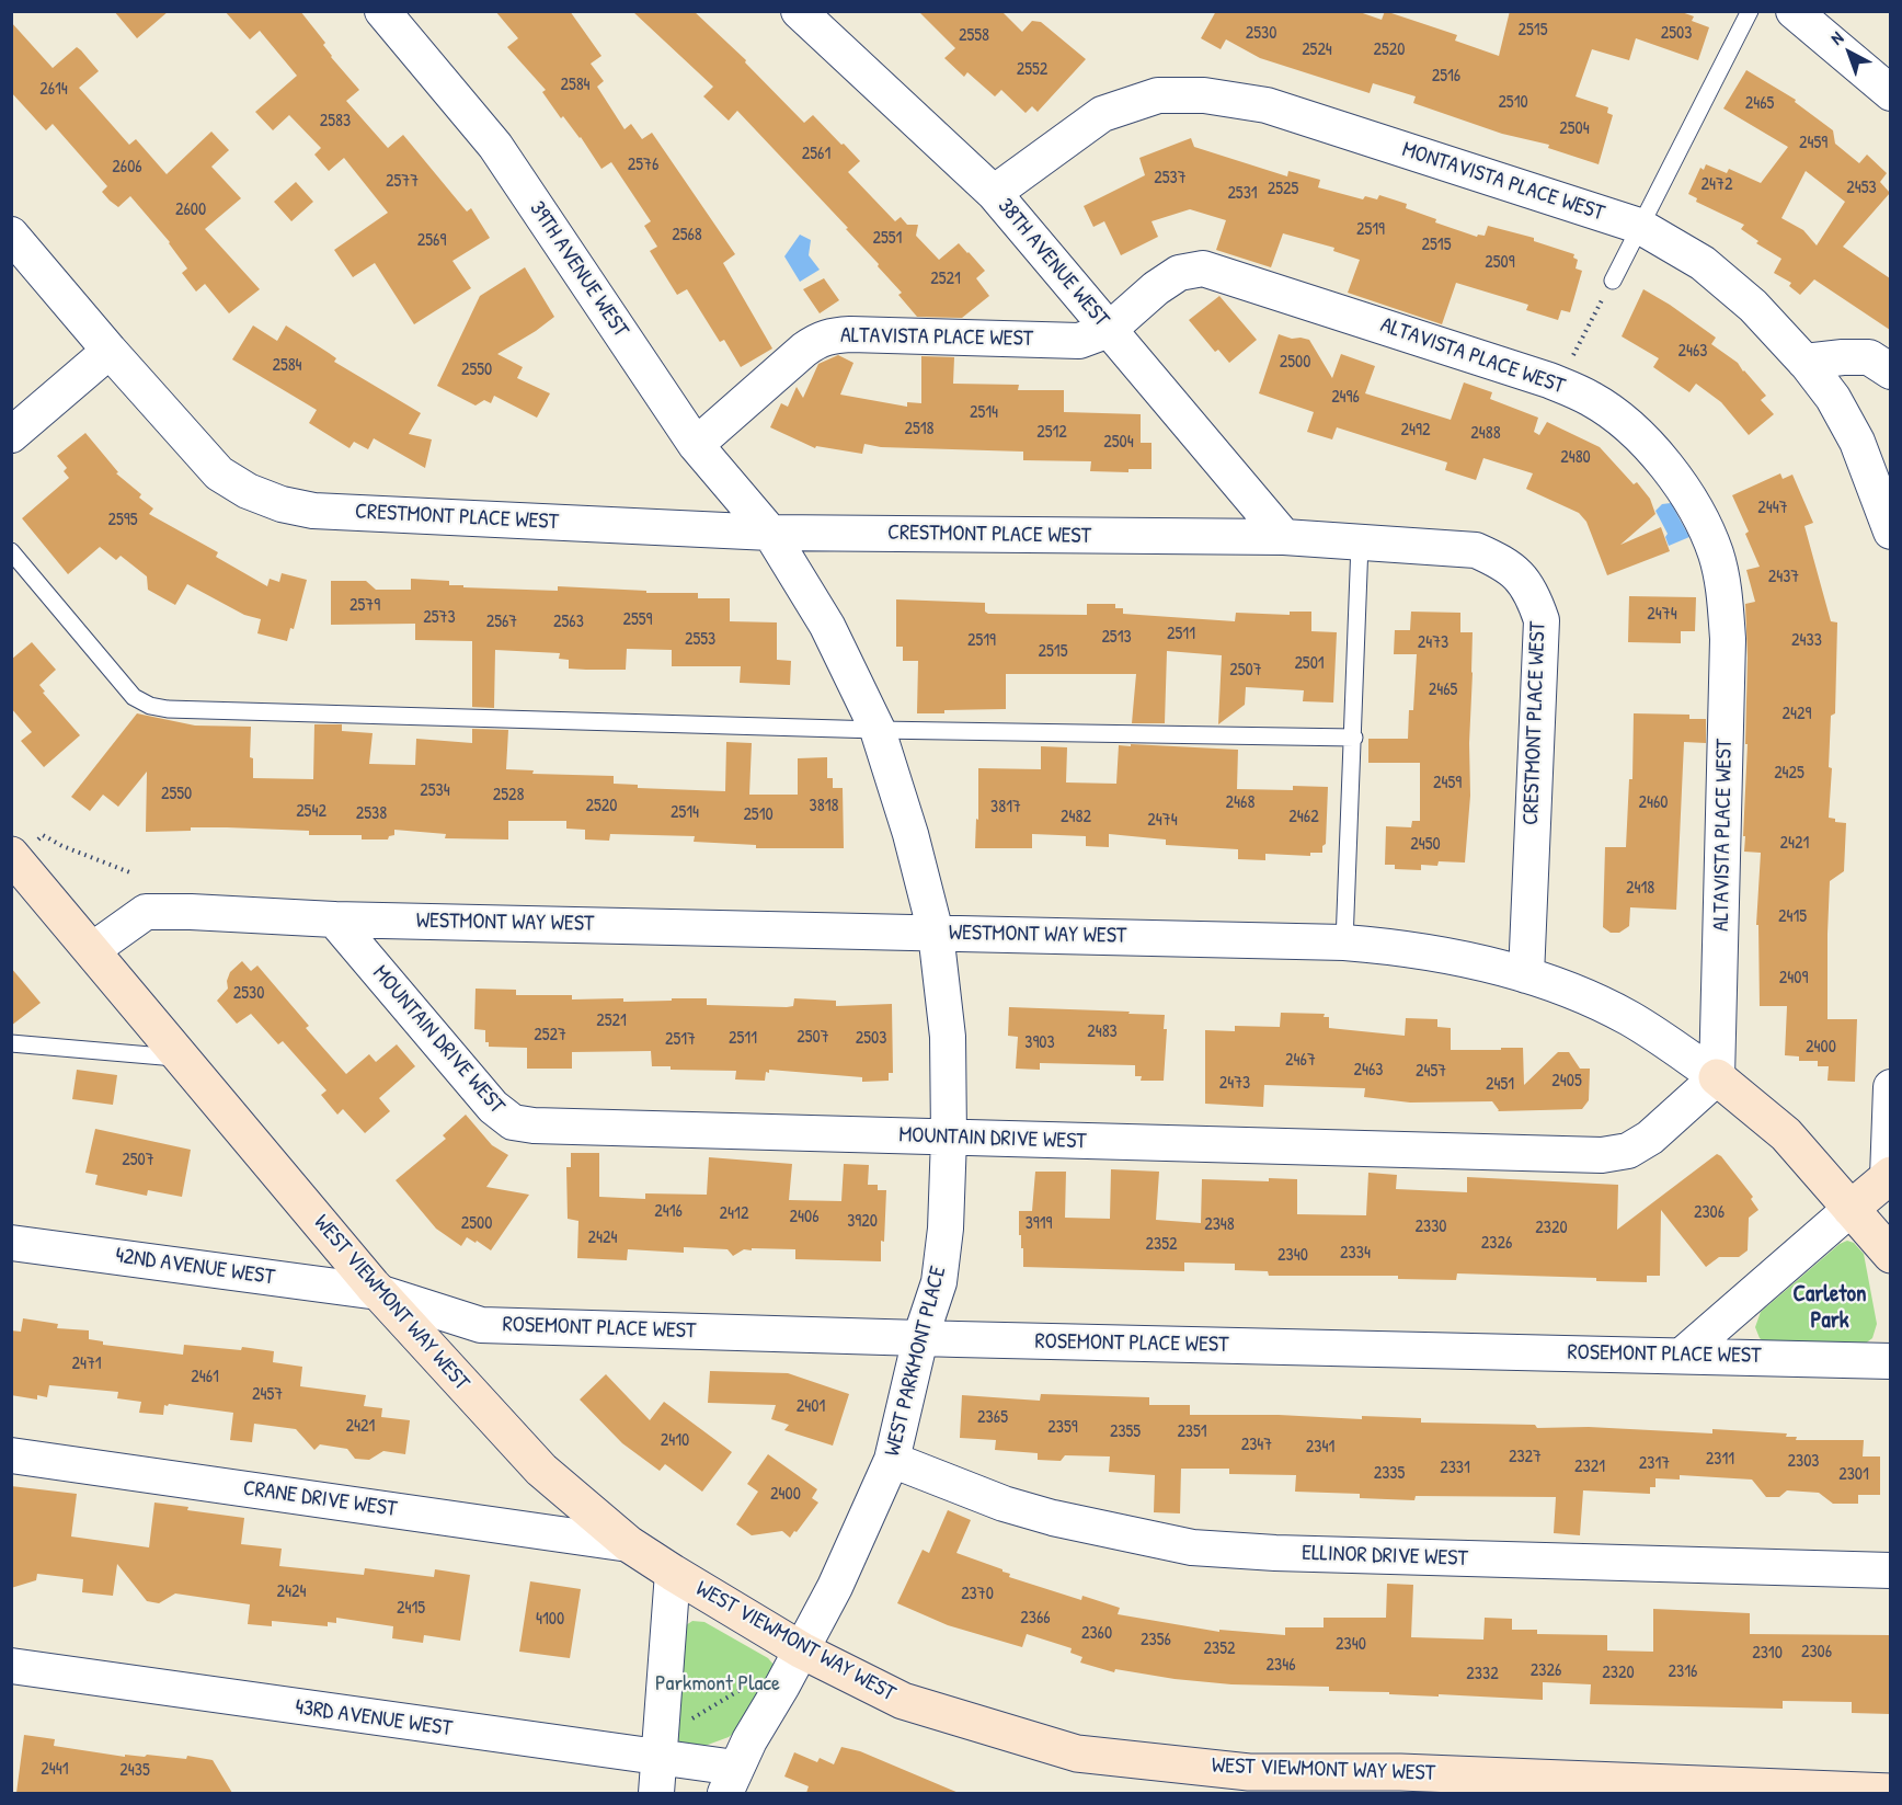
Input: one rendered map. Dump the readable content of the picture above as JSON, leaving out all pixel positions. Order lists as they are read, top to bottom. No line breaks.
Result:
{"streets":{"street":["MONTAVISTA PLACE WEST","38TH AVENUE WEST","39TH AVENUE WEST","ALTAVISTA PLACE WEST","CRESTMONT PLACE WEST","WESTMONT WAY WEST","MOUNTAIN DRIVE WEST","42ND AVENUE WEST","WEST VIEWMONT WAY WEST","ROSEMONT PLACE WEST","WEST PARKMONT PLACE","CRANE DRIVE WEST","ELLINOR DRIVE WEST","43RD AVENUE WEST"]},"crossings":[["MONTAVISTA PLACE WEST","38TH AVENUE WEST"],["38TH AVENUE WEST","ALTAVISTA PLACE WEST"],["38TH AVENUE WEST","CRESTMONT PLACE WEST"],["39TH AVENUE WEST","ALTAVISTA PLACE WEST"],["39TH AVENUE WEST","CRESTMONT PLACE WEST"],["39TH AVENUE WEST","WEST PARKMONT PLACE"],["ALTAVISTA PLACE WEST","WESTMONT WAY WEST"],["ALTAVISTA PLACE WEST","MOUNTAIN DRIVE WEST"],["CRESTMONT PLACE WEST","WESTMONT WAY WEST"],["CRESTMONT PLACE WEST","WEST PARKMONT PLACE"],["WESTMONT WAY WEST","MOUNTAIN DRIVE WEST"],["WESTMONT WAY WEST","WEST VIEWMONT WAY WEST"],["WESTMONT WAY WEST","WEST PARKMONT PLACE"],["MOUNTAIN DRIVE WEST","WEST PARKMONT PLACE"],["42ND AVENUE WEST","WEST VIEWMONT WAY WEST"],["42ND AVENUE WEST","ROSEMONT PLACE WEST"],["WEST VIEWMONT WAY WEST","ROSEMONT PLACE WEST"],["WEST VIEWMONT WAY WEST","WEST PARKMONT PLACE"],["WEST VIEWMONT WAY WEST","CRANE DRIVE WEST"],["ROSEMONT PLACE WEST","WEST PARKMONT PLACE"],["WEST PARKMONT PLACE","ELLINOR DRIVE WEST"],["WEST PARKMONT PLACE","43RD AVENUE WEST"]],"districts":["Carleton Park"],"parks":["Parkmont Place"],"house_numbers":["2515","2530","2503","2558","2524","2520","2552","2516","2584","2614","2510","2465","2583","2504","2459","2561","2576","2606","2537","2577","2472","2453","2525","2531","2600","2519","2568","2551","2569","2515","2509","2521","2463","2500","2584","2550","2496","2514","2518","2492","2512","2488","2504","2480","2447","2595","2437","2579","2474","2573","2559","2567","2563","2511","2513","2553","2519","2433","2473","2515","2501","2507","2465","2429","2425","2459","2534","2550","2528","2468","2460","2520","3818","3817","2542","2514","2538","2510","2482","2462","2474","2421","2450","2418","2415","2409","2530","2521","2483","2527","2507","2511","2503","2517","3903","2400","2467","2463","2457","2405","2473","2451","2507","2416","2306","2412","2406","3920","2500","3919","2348","2330","2320","2424","2326","2352","2334","2340","2471","2461","2457","2401","2365","2421","2359","2355","2351","2410","2347","2341","2327","2311","2303","2317","2321","2331","2335","2301","2400","2424","2370","2415","2366","4100","2360","2356","2340","2352","2306","2310","2346","2326","2316","2320","2332","2441","2435"],"north":"top left"}
